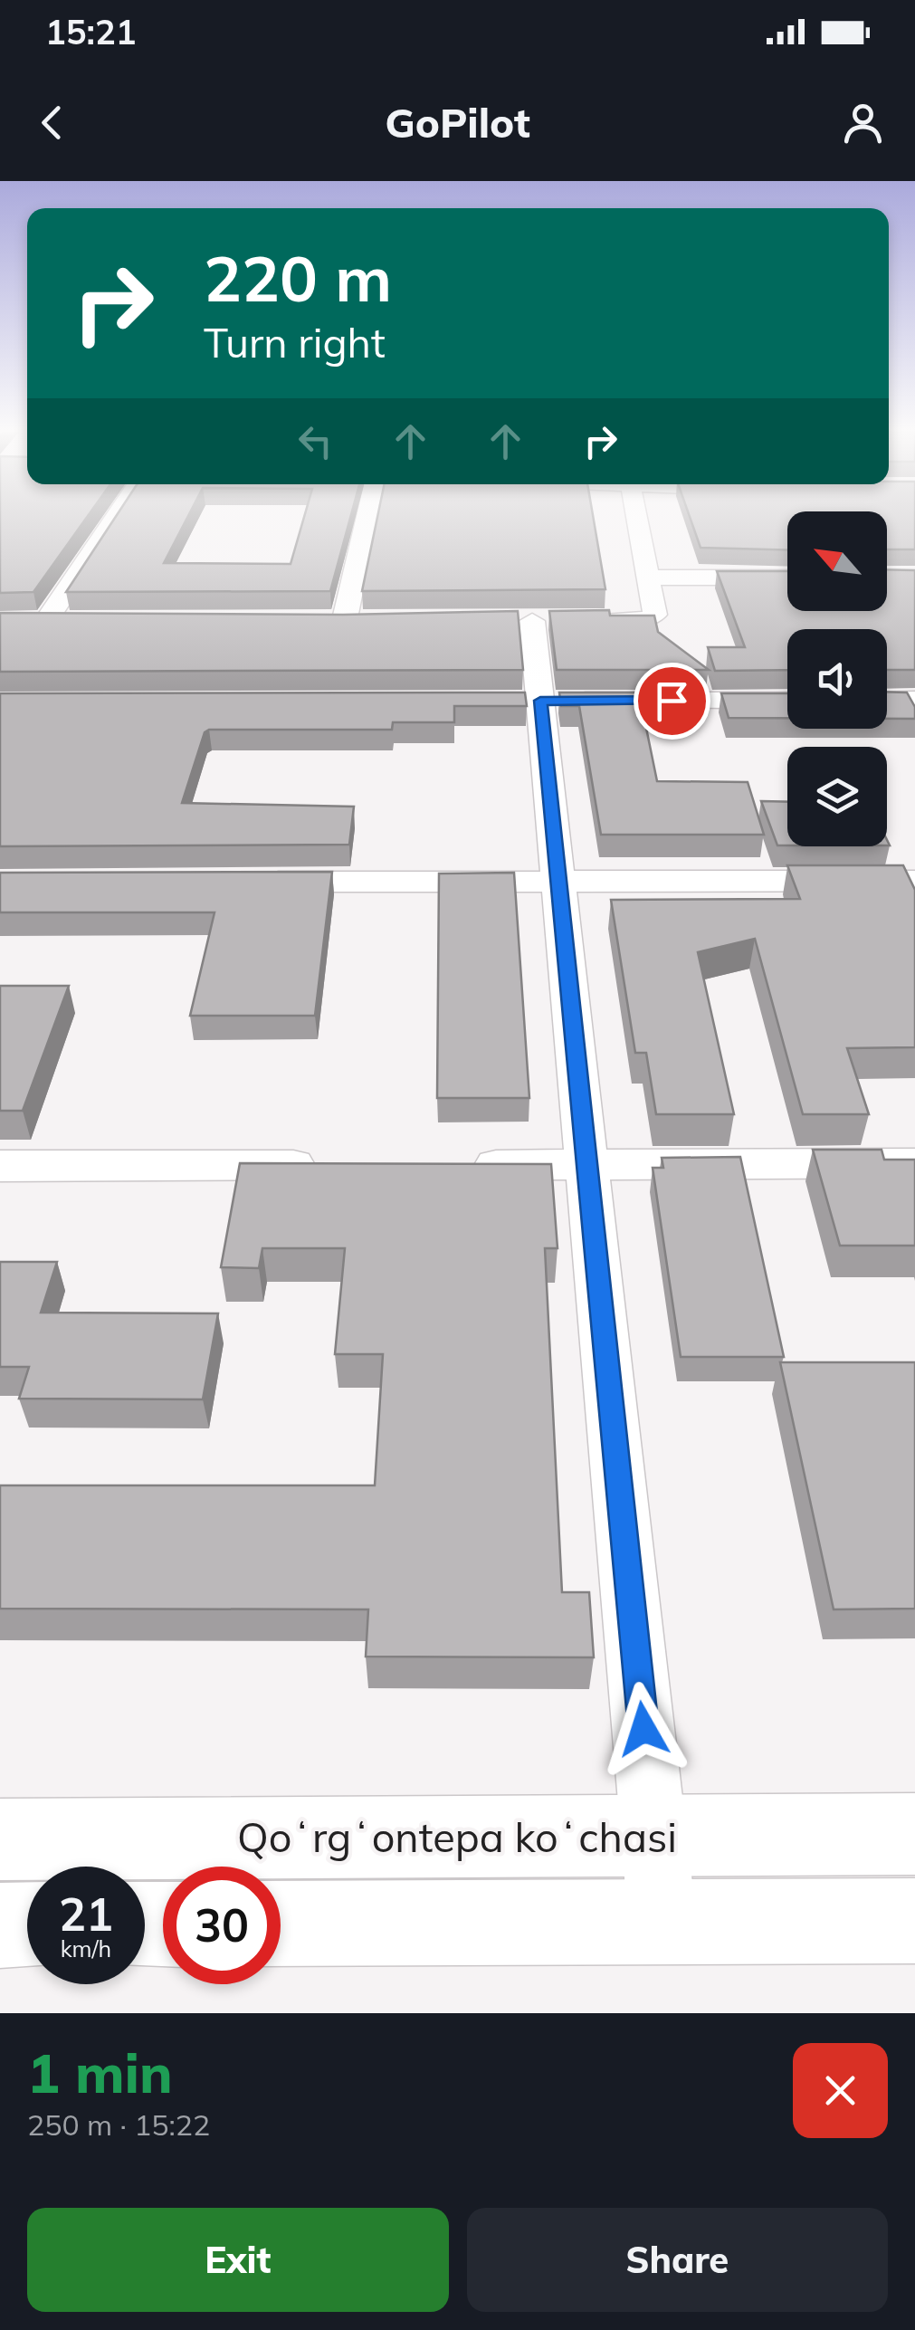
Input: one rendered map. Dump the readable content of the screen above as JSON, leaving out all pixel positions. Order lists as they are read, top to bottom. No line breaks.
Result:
{"streets":{"main road":["Qoʻrgʻontepa koʻchasi"]},"north":"top left","page":{"status":"15:21","header":"GoPilot","turn":["220 m","Turn right"],"speed":"21 km/h","limit":"30","heading":["1 min","250 m · 15:22"],"buttons":["Exit","Share"]}}
